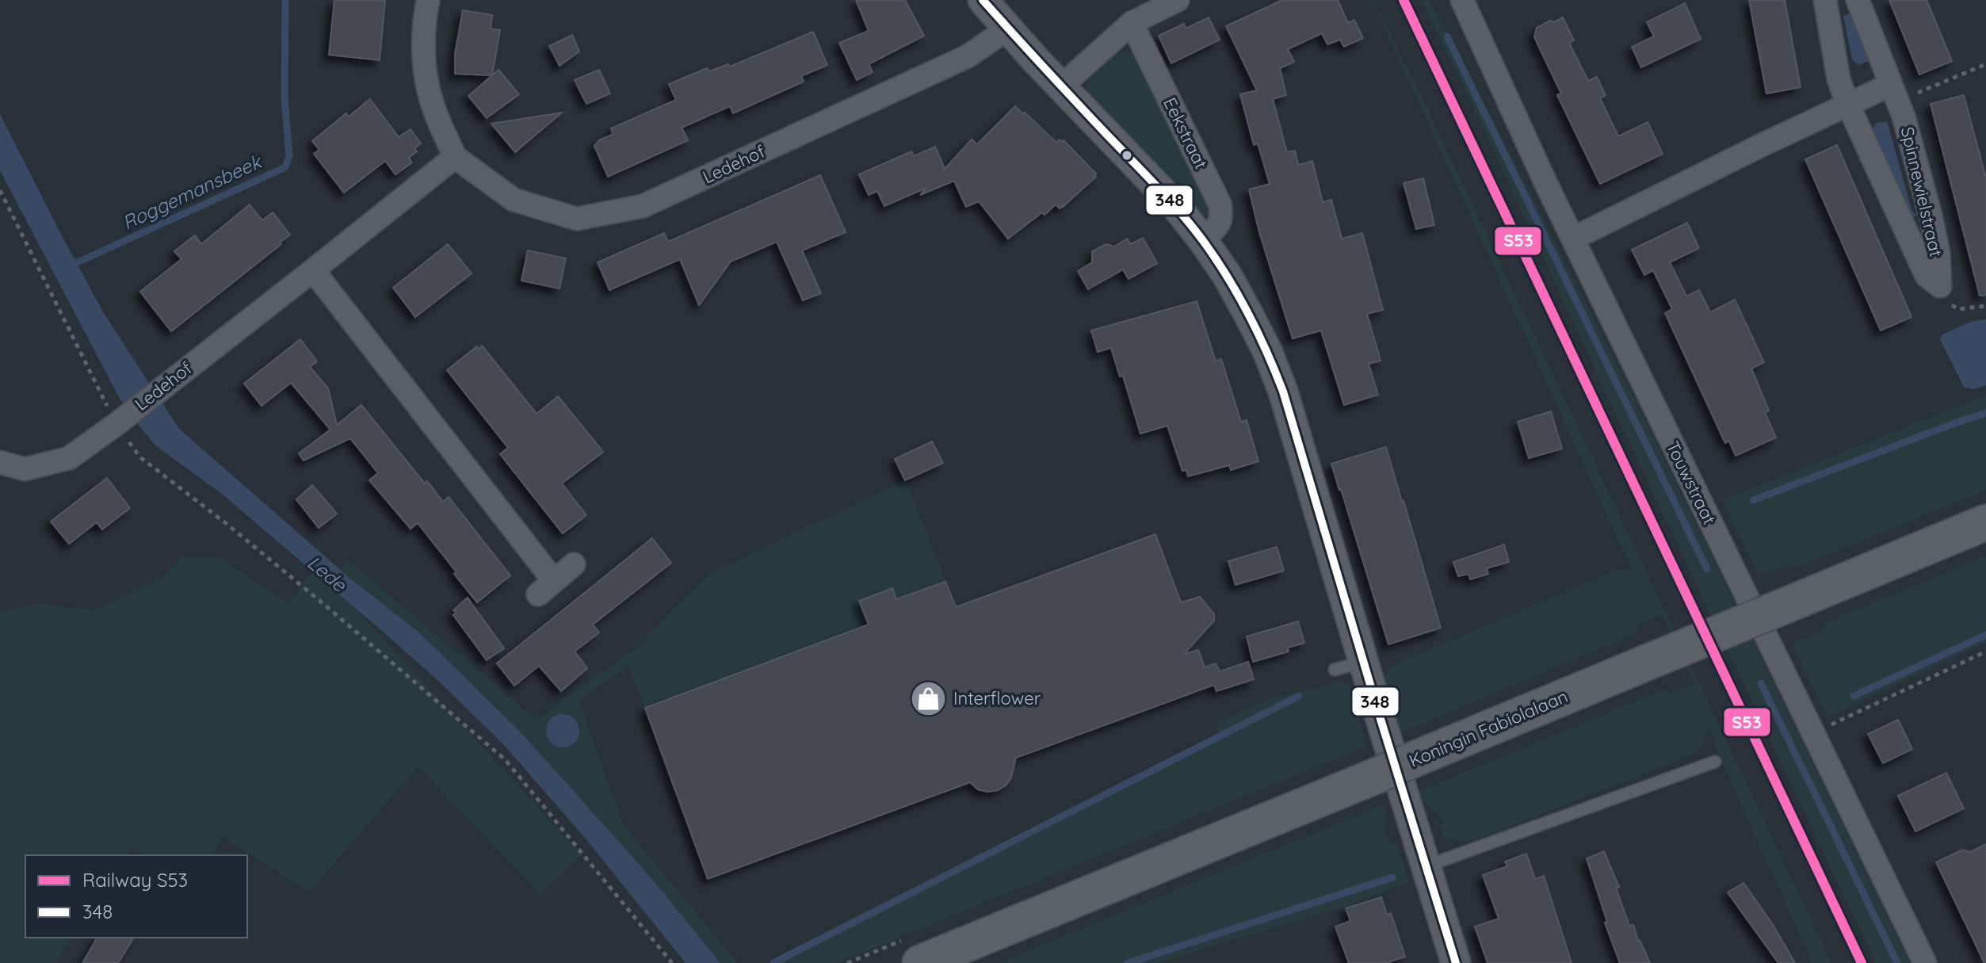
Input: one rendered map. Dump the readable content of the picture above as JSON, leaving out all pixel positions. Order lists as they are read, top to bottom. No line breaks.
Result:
{"streets":{"main road":["Koningin Fabiolalaan"],"street":["Eekstraat","Ledehof","Spinnewielstraat","Touwstraat"]},"water":["Roggemansbeek","Lede"],"places":{"shop":["Interflower"]},"lines":["rail line S53","transit line 348"],"legend":["Railway S53","348"]}
